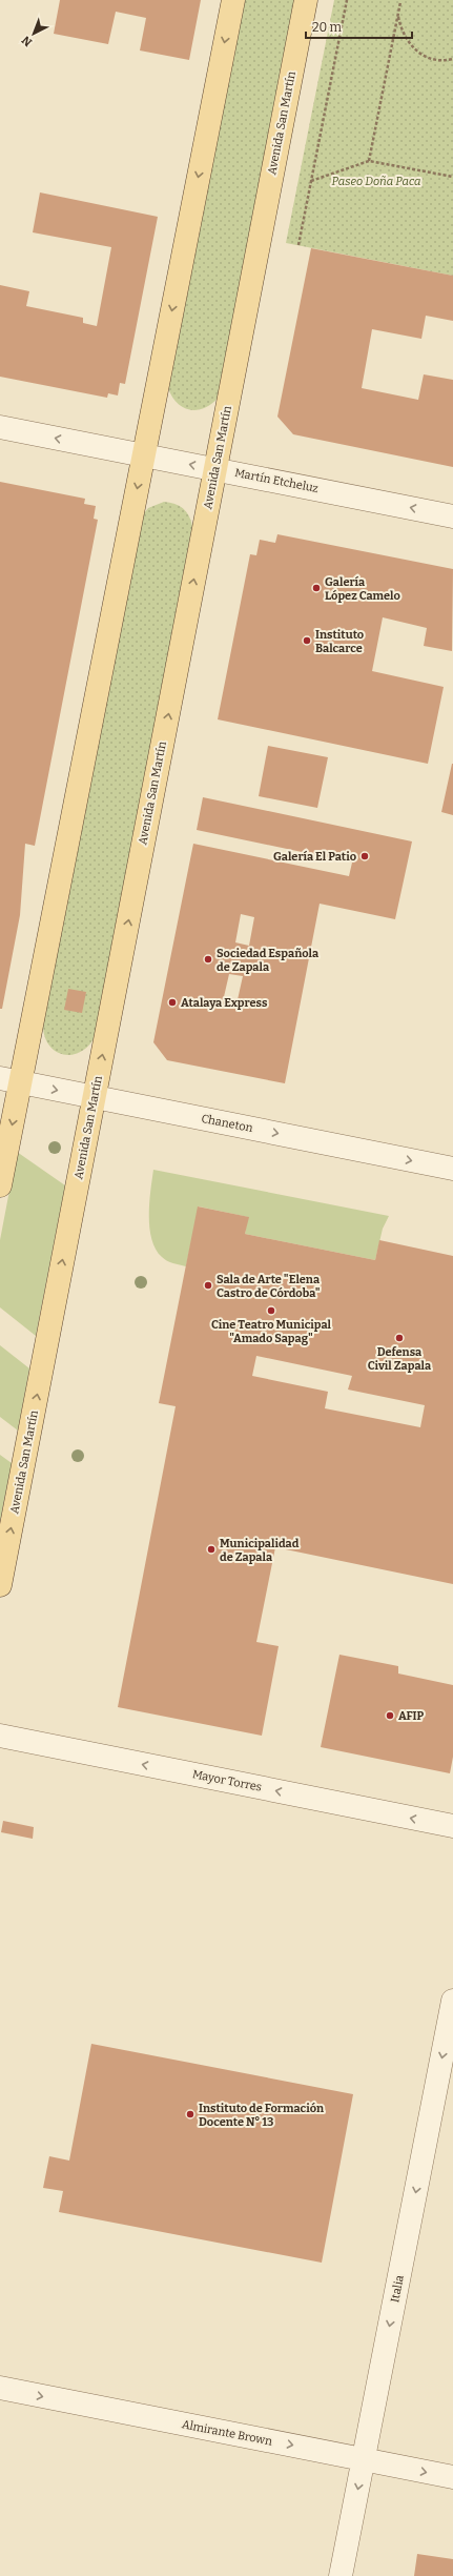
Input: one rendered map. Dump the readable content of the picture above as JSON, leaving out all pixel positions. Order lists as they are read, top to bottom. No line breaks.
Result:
{"streets":{"main road":["Avenida San Martín"],"street":["Martín Etcheluz","Chaneton","Mayor Torres","Italia","Almirante Brown"]},"crossings":[["Avenida San Martín","Martín Etcheluz"],["Avenida San Martín","Chaneton"],["Italia","Almirante Brown"]],"one_way":["Martín Etcheluz","Chaneton","Mayor Torres","Italia","Almirante Brown"],"parks":["Paseo Doña Paca"],"places":["Galería López Camelo","Instituto Balcarce","Galería El Patio","Sociedad Española de Zapala","Atalaya Express","Sala de Arte \"Elena Castro de Córdoba\"","Cine Teatro Municipal \"Amado Sapag\"","Defensa Civil Zapala","Municipalidad de Zapala","AFIP","Instituto de Formación Docente N° 13"],"scale_bar":"20 m","north":"bottom left"}
